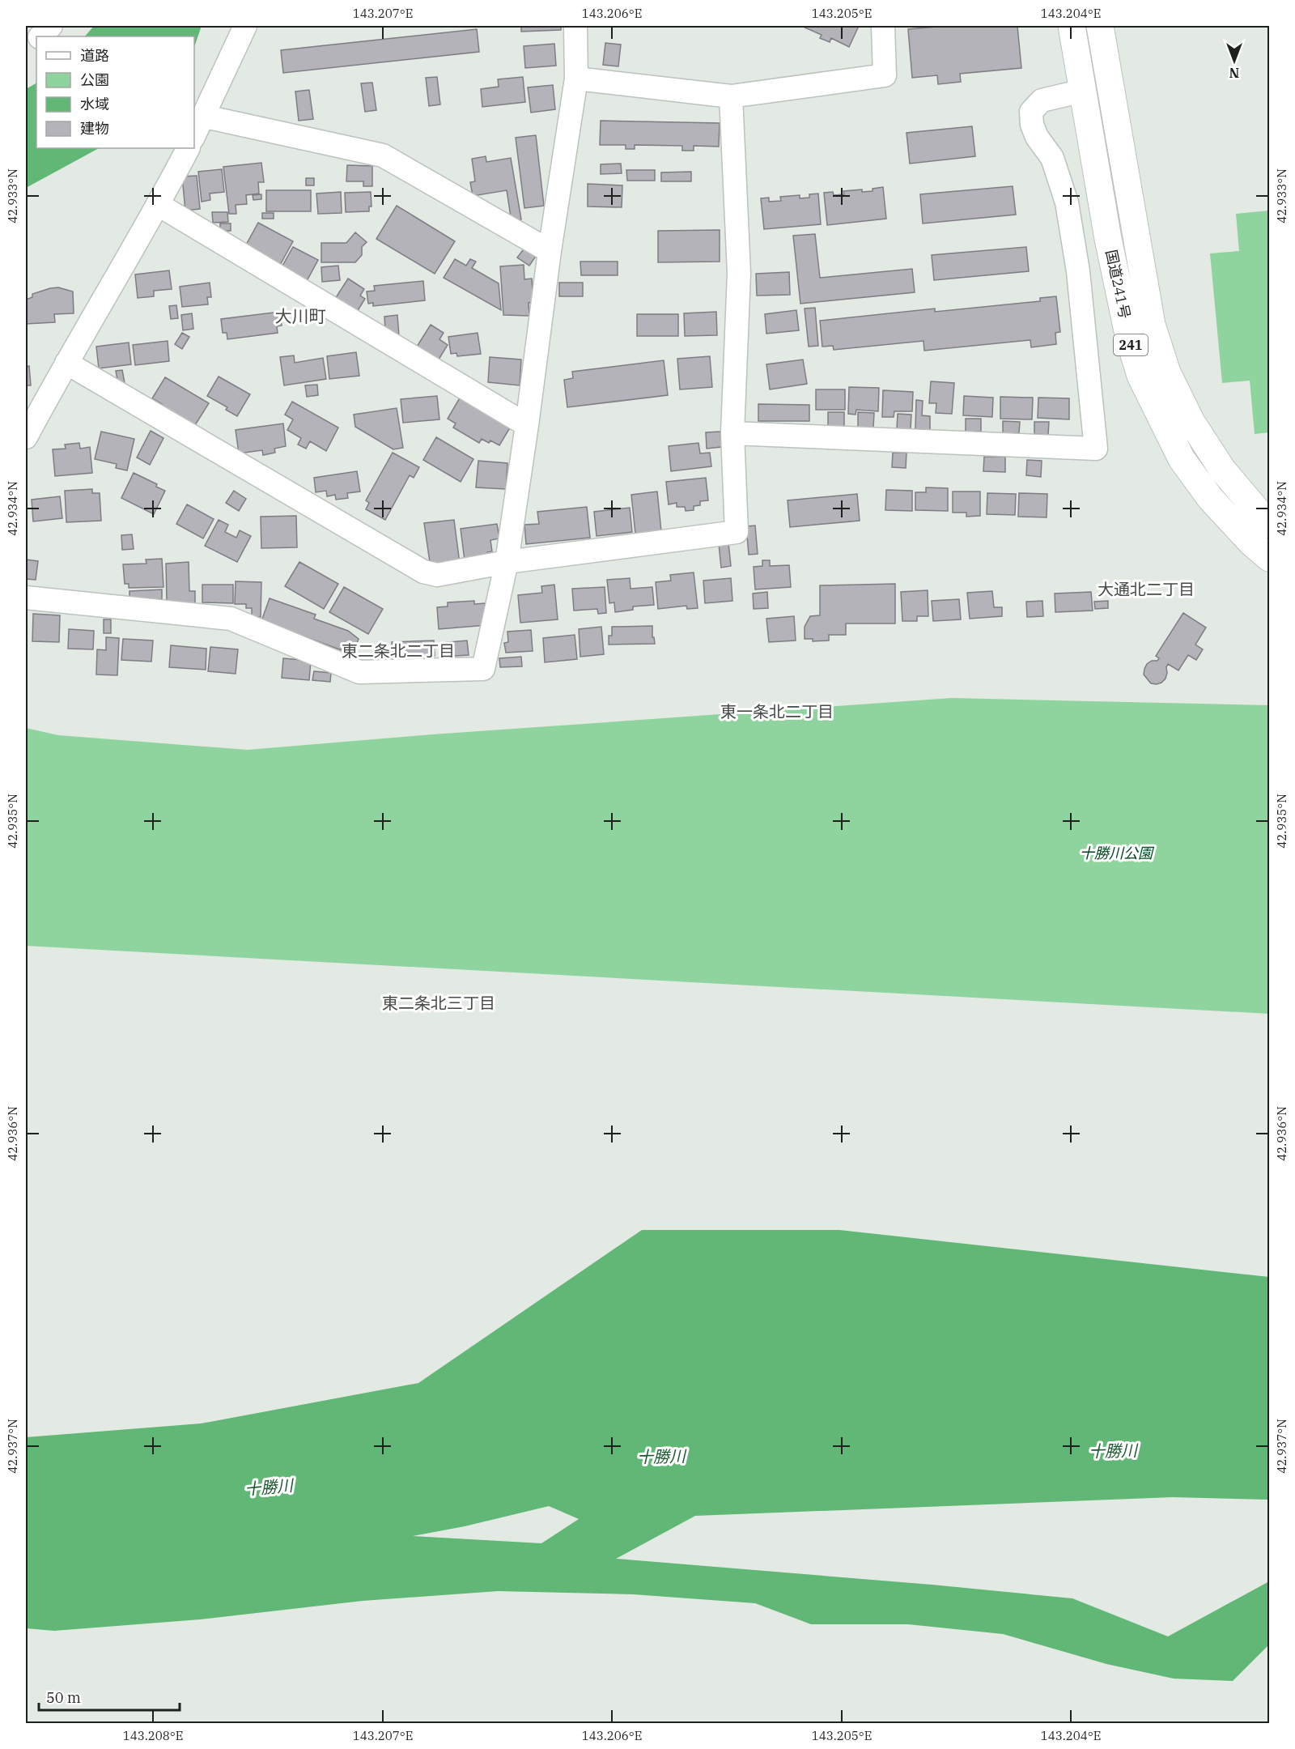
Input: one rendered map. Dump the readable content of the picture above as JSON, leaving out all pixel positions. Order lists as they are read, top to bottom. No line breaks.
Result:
{"streets":{"highway":["国道241号","241"]},"districts":["大川町","大通北二丁目","東二条北二丁目","東一条北二丁目","東二条北三丁目"],"water":["十勝川"],"parks":["十勝川公園"],"legend":["道路","公園","水域","建物"],"scale_bar":"50 m","north":"bottom","coordinates":["143.207°E","143.206°E","143.205°E","143.204°E","42.933°N","42.934°N","42.935°N","42.936°N","42.937°N","143.208°E"]}
